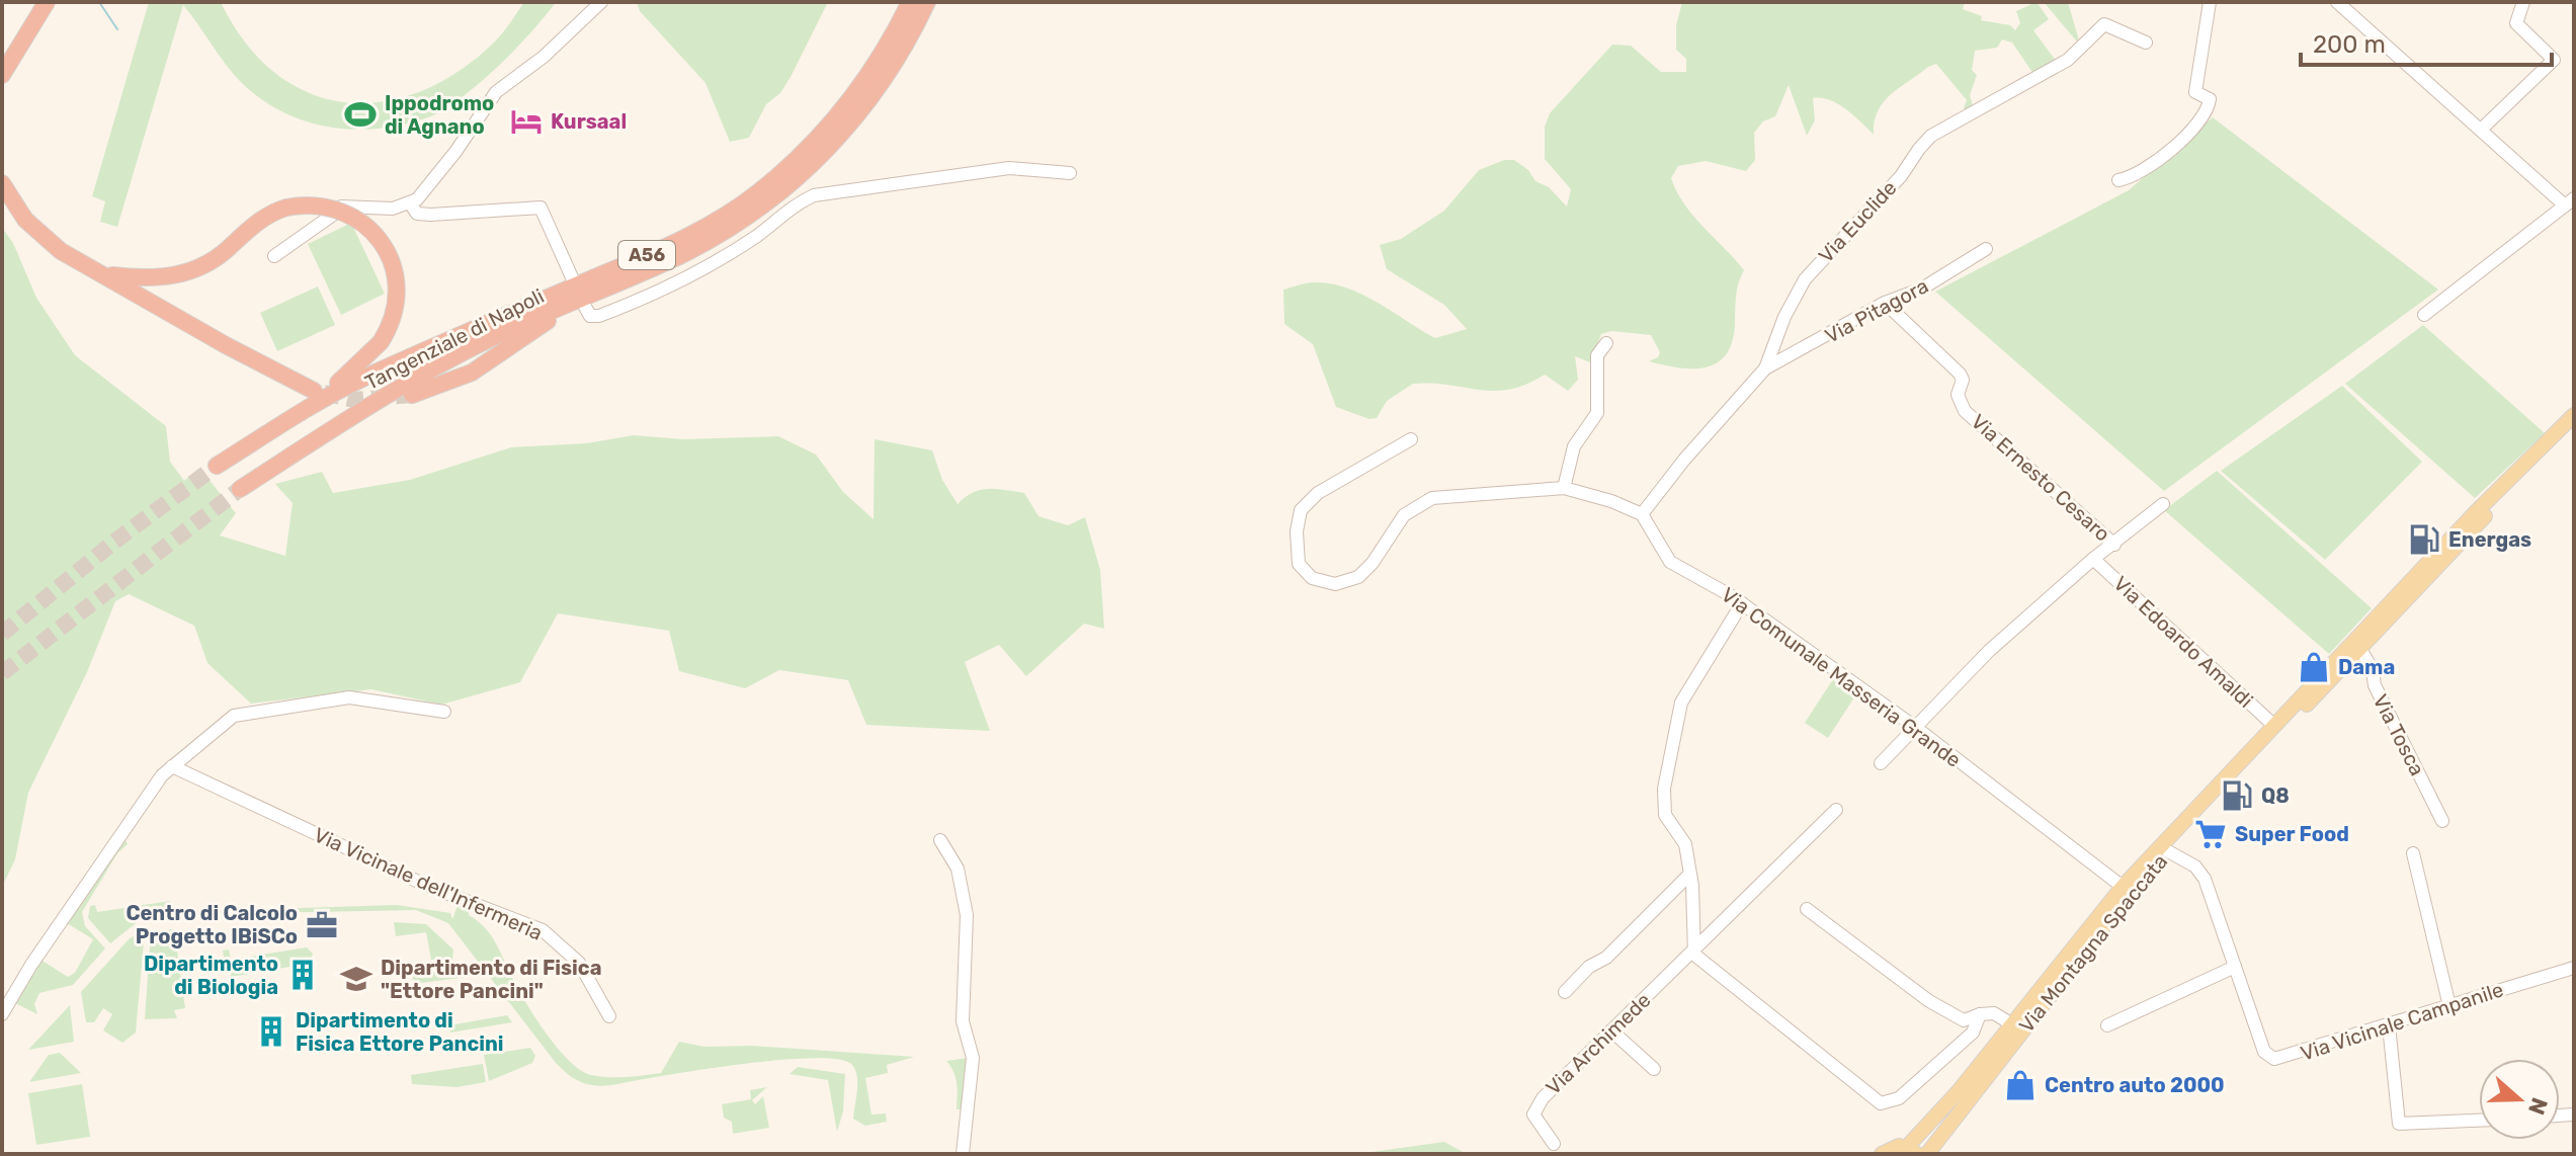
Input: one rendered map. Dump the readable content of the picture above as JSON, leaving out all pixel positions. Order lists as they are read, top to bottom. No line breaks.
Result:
{"streets":{"highway":["A56","Tangenziale di Napoli"],"main road":["Via Montagna Spaccata"],"street":["Via Euclide","Via Pitagora","Via Ernesto Cesaro","Via Edoardo Amaldi","Via Comunale Masseria Grande","Via Tosca","Via Vicinale dell'Infermeria","Via Vicinale Campanile","Via Archimede"]},"crossings":[["Via Euclide","Via Pitagora"],["Via Euclide","Via Comunale Masseria Grande"],["Via Pitagora","Via Ernesto Cesaro"],["Via Edoardo Amaldi","Via Montagna Spaccata"],["Via Comunale Masseria Grande","Via Montagna Spaccata"],["Via Tosca","Via Montagna Spaccata"],["Via Montagna Spaccata","Via Vicinale Campanile"]],"places":{"sports":["Ippodromo di Agnano"],"hotel":["Kursaal"],"fuel station":["Energas","Q8"],"shop":["Dama","Centro auto 2000"],"supermarket":["Super Food"],"office":["Centro di Calcolo Progetto IBiSCo"],"building":["Dipartimento di Biologia","Dipartimento di Fisica Ettore Pancini"],"school or university":["Dipartimento di Fisica \"Ettore Pancini\""]},"scale_bar":"200 m","north":"right"}
